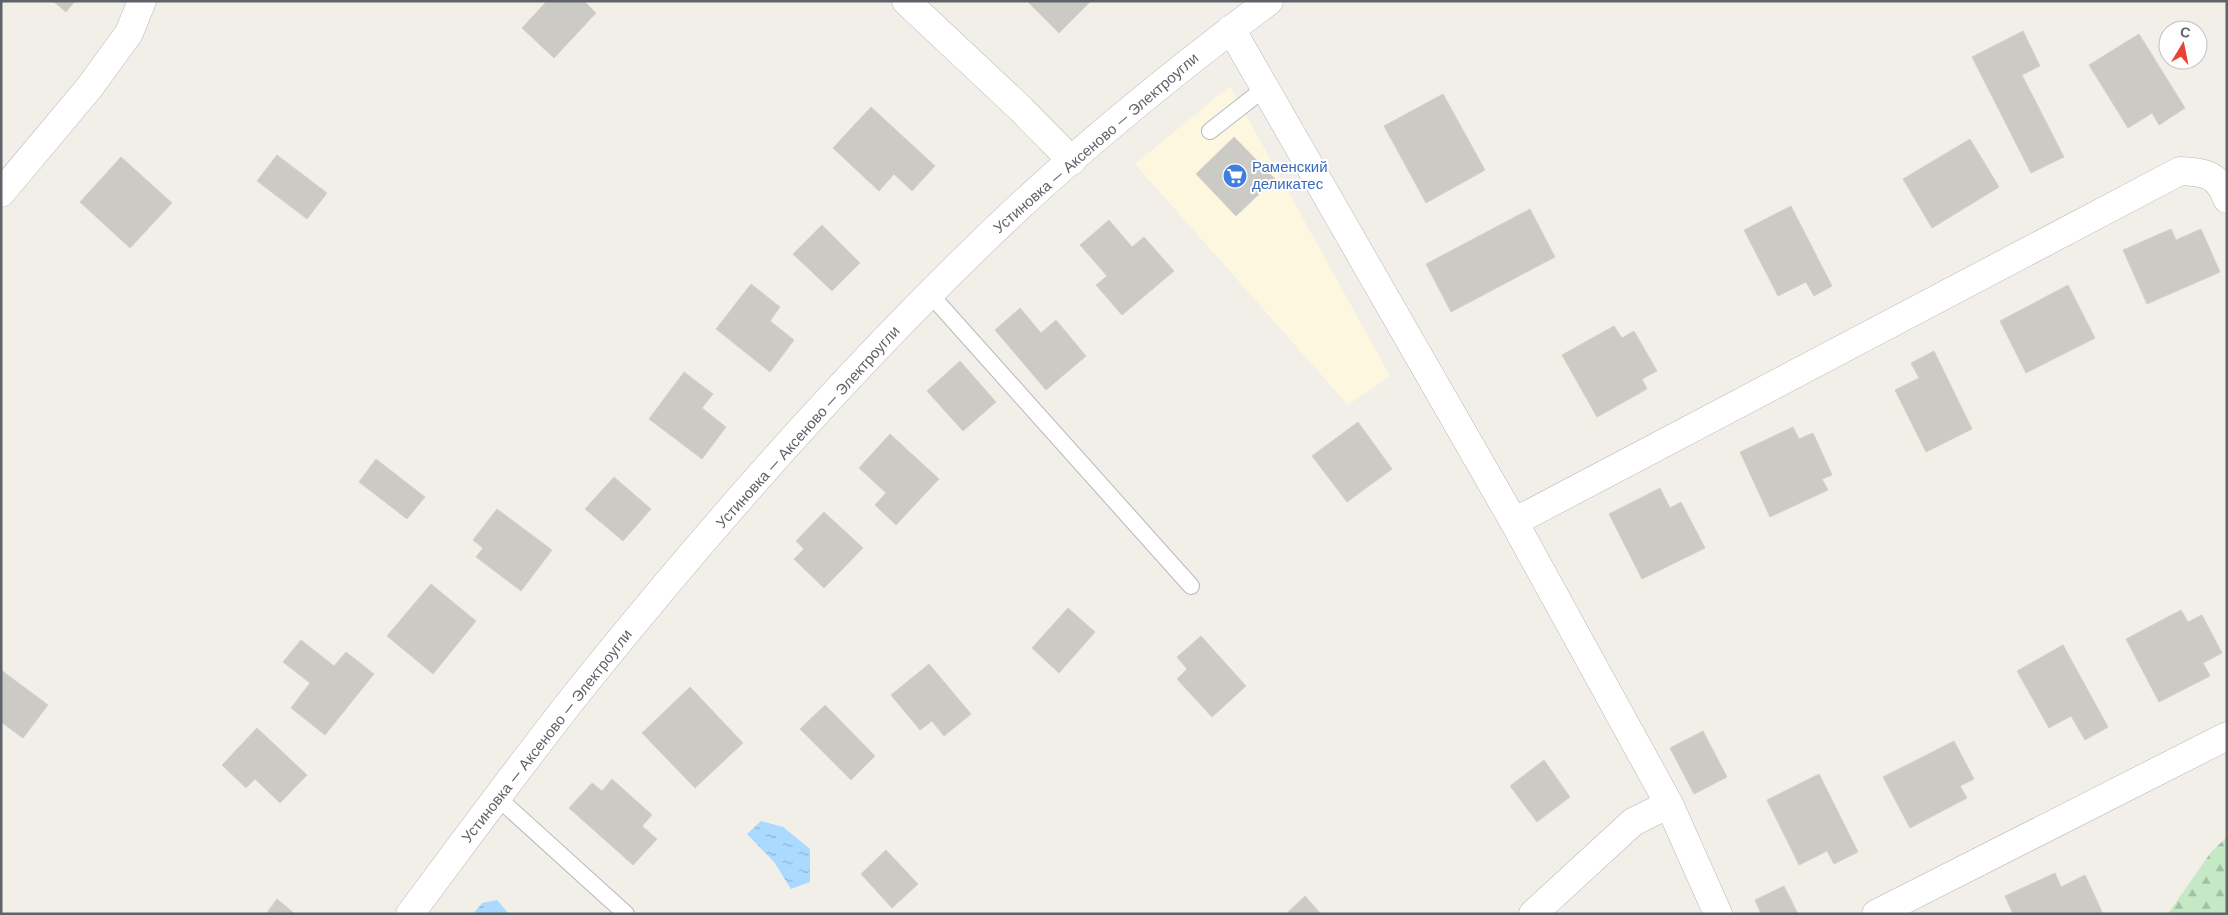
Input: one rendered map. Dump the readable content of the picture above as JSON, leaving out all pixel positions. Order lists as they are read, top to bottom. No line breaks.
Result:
{"streets":{"street":["Устиновка — Аксеново — Электроугли"]},"places":{"supermarket":["Раменский деликатес"]},"north":"top"}
